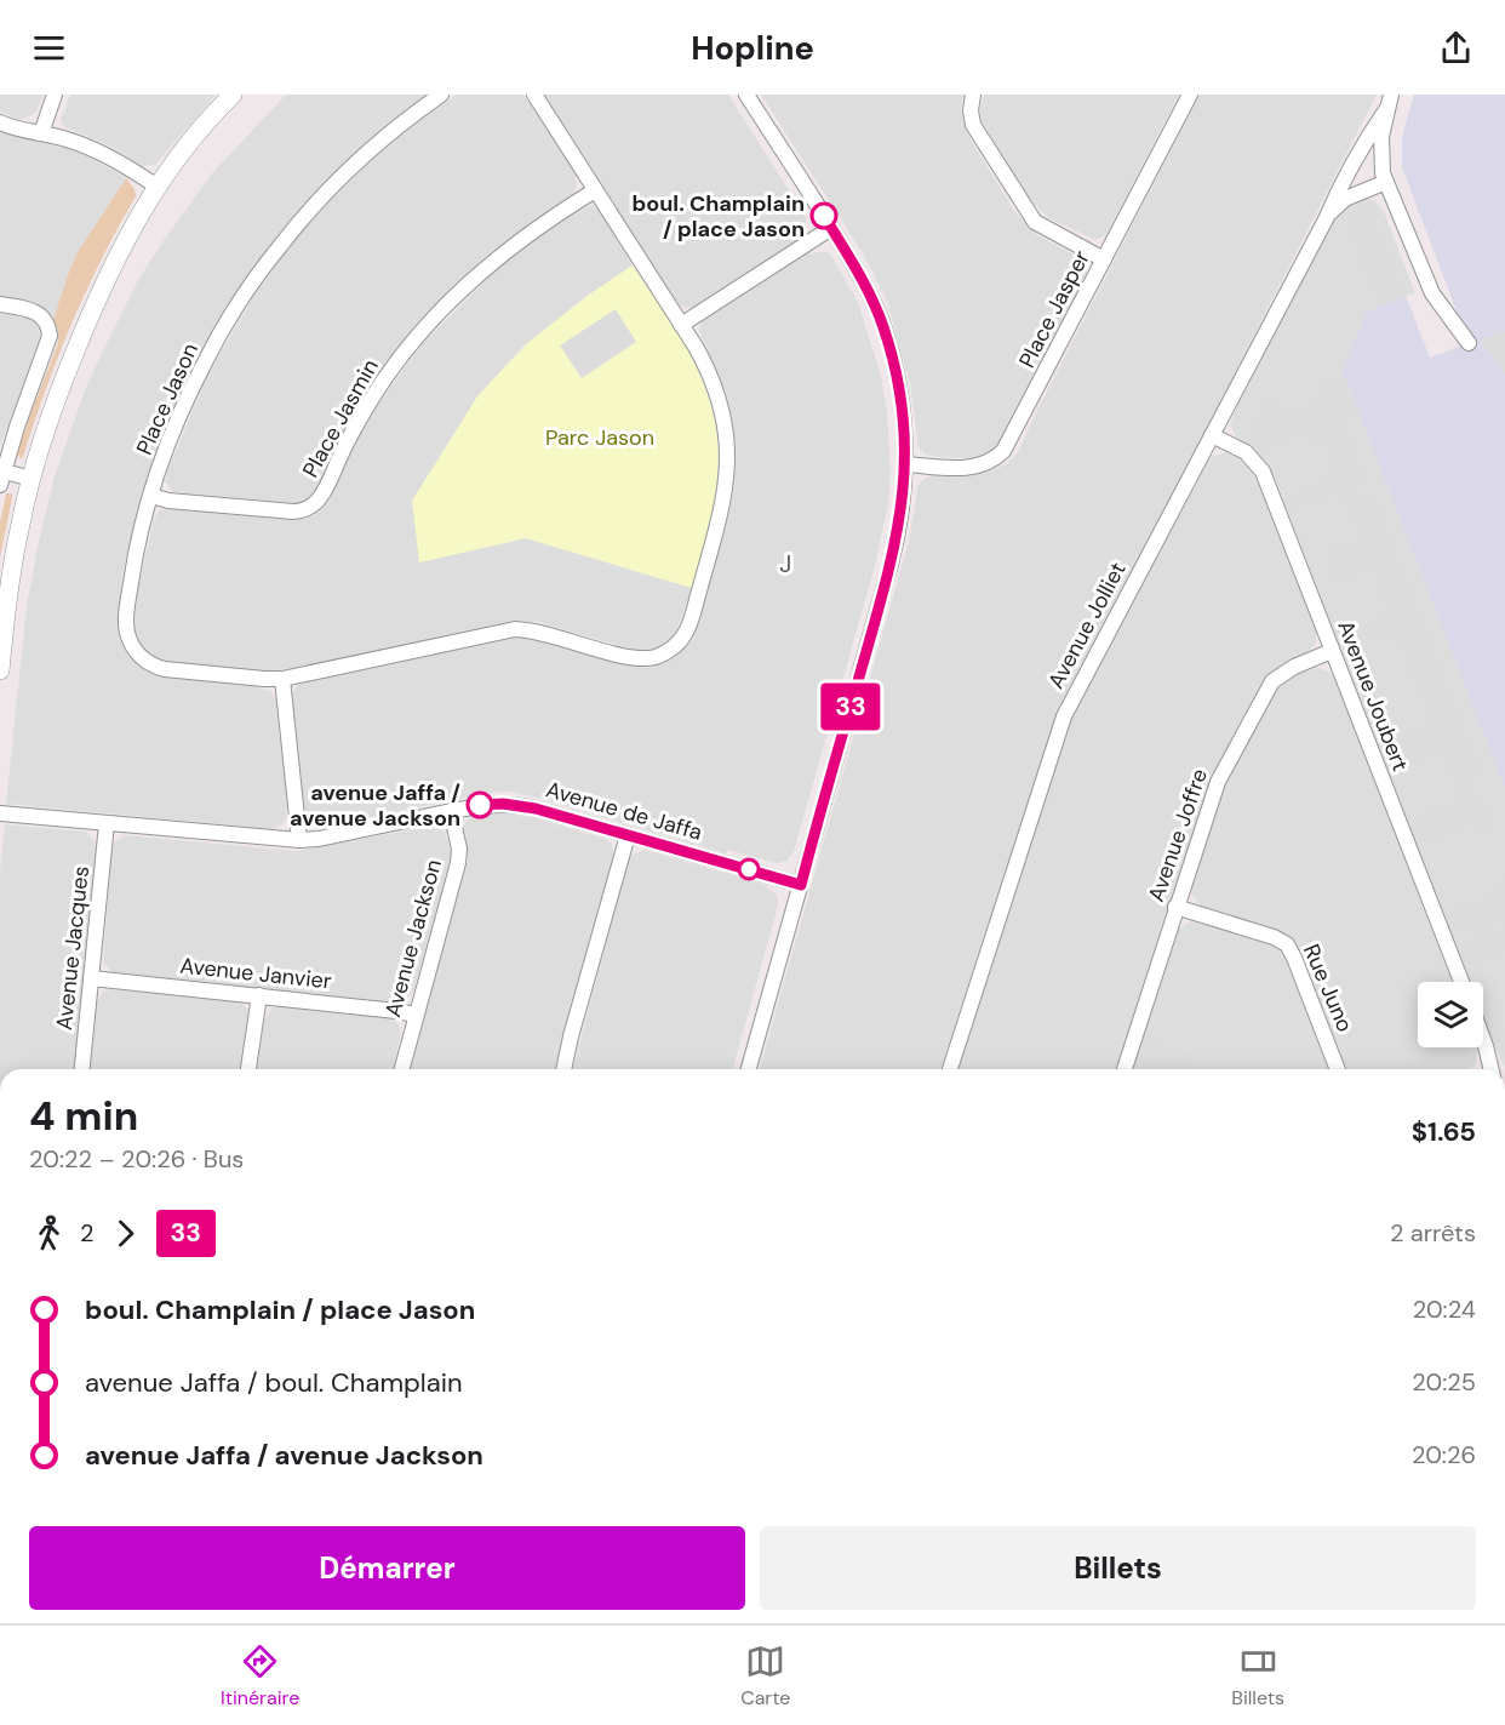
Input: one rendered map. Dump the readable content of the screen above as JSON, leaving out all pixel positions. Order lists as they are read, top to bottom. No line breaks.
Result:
{"streets":{"street":["Place Jasper","Place Jason","Place Jasmin","Avenue Jolliet","Avenue Joubert","Avenue de Jaffa","Avenue Joffre","Avenue Jackson","Avenue Jacques","Avenue Janvier","Rue Juno"]},"crossings":[["Place Jason","Place Jasmin"],["Avenue Jolliet","Avenue Joubert"],["Avenue Joubert","Avenue Joffre"],["Avenue de Jaffa","Avenue Jackson"],["Avenue de Jaffa","Avenue Jacques"],["Avenue Joffre","Rue Juno"],["Avenue Jackson","Avenue Janvier"],["Avenue Jacques","Avenue Janvier"]],"districts":["J"],"parks":["Parc Jason"],"places":["boul. Champlain / place Jason","avenue Jaffa / avenue Jackson"],"lines":["bus line 33"],"page":{"header":"Hopline","on_map":"33","heading":["4 min","20:22 – 20:26 · Bus","$1.65"],"legs":["2","33","2 arrêts"],"list":[{"name":"boul. Champlain / place Jason","value":"20:24"},{"name":"avenue Jaffa / boul. Champlain","value":"20:25"},{"name":"avenue Jaffa / avenue Jackson","value":"20:26"}],"buttons":["Démarrer","Billets"],"tabs":["Itinéraire","Carte","Billets"]}}
